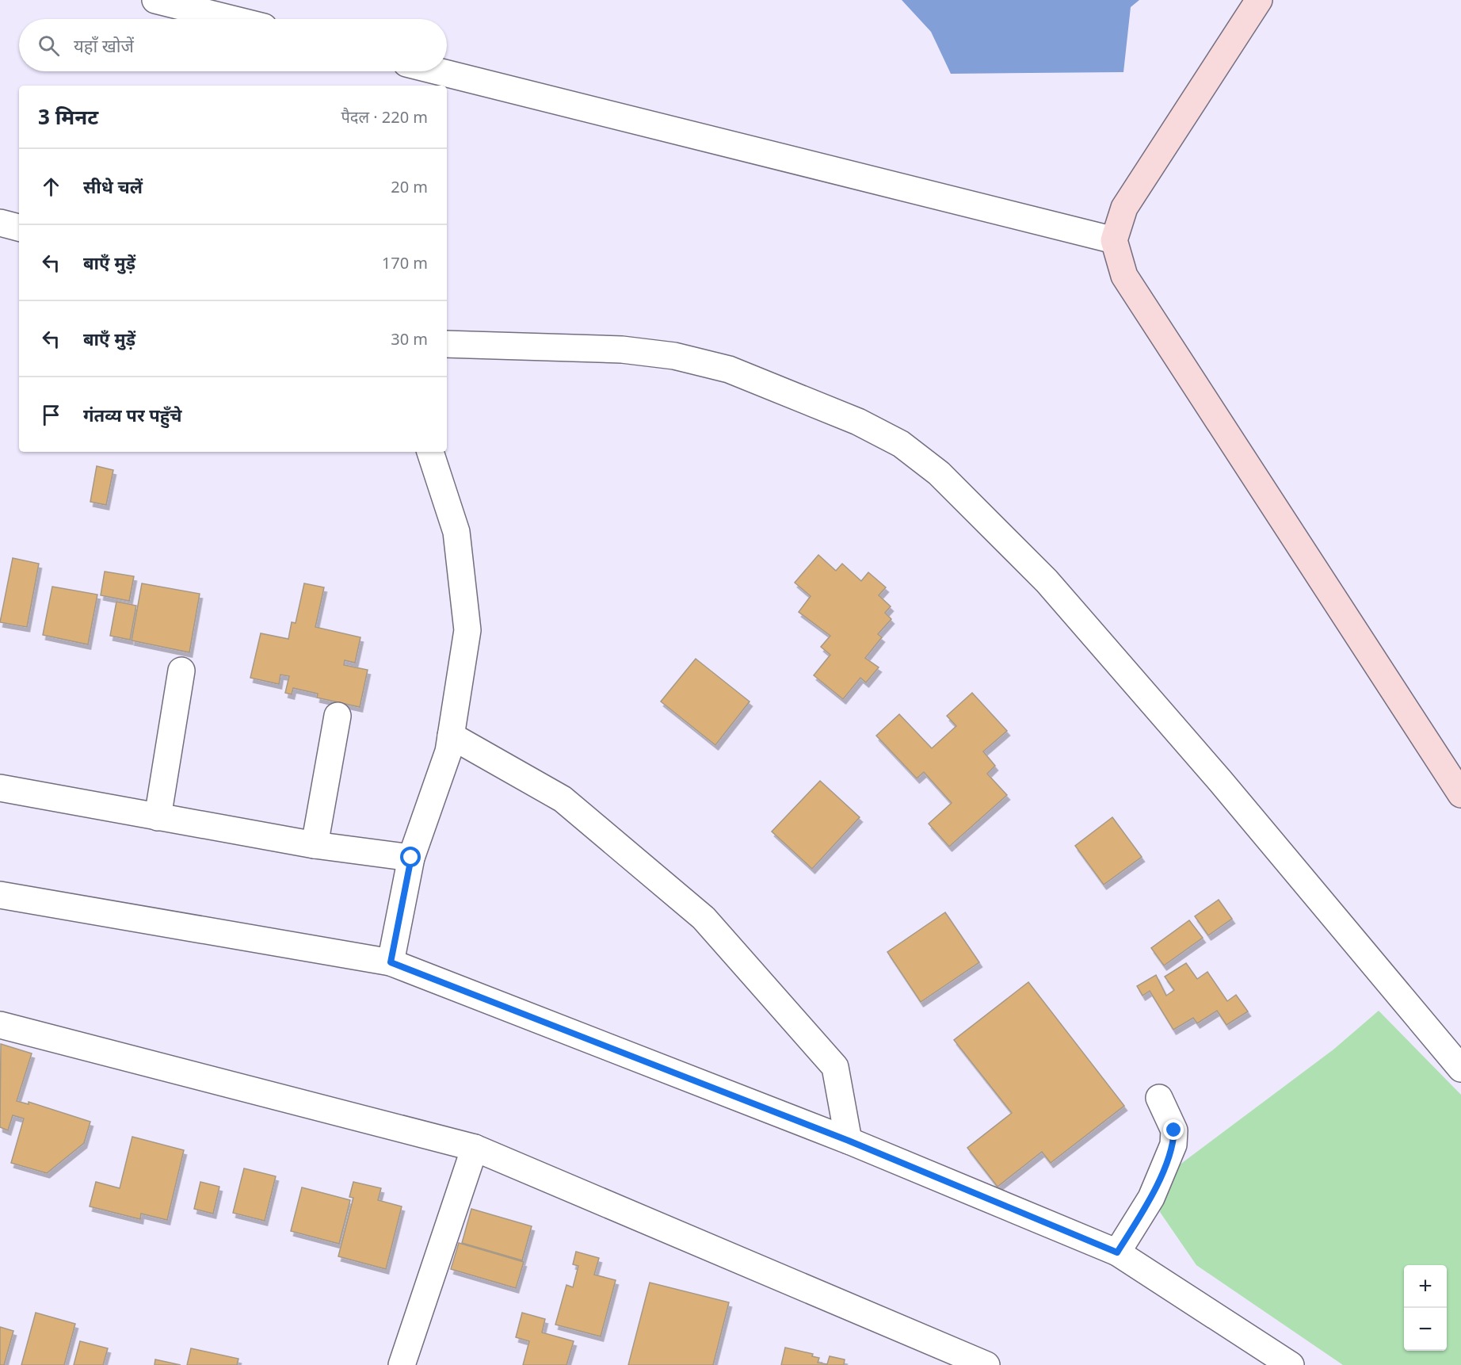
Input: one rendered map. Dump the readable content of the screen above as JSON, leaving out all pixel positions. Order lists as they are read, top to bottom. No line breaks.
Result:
{"page":{"search":"यहाँ खोजें","heading":["3 मिनट","पैदल · 220 m"],"list":[["सीधे चलें","20 m"],["बाएँ मुड़ें","170 m"],["बाएँ मुड़ें","30 m"],"गंतव्य पर पहुँचे"],"map_buttons":["+","−"]}}
